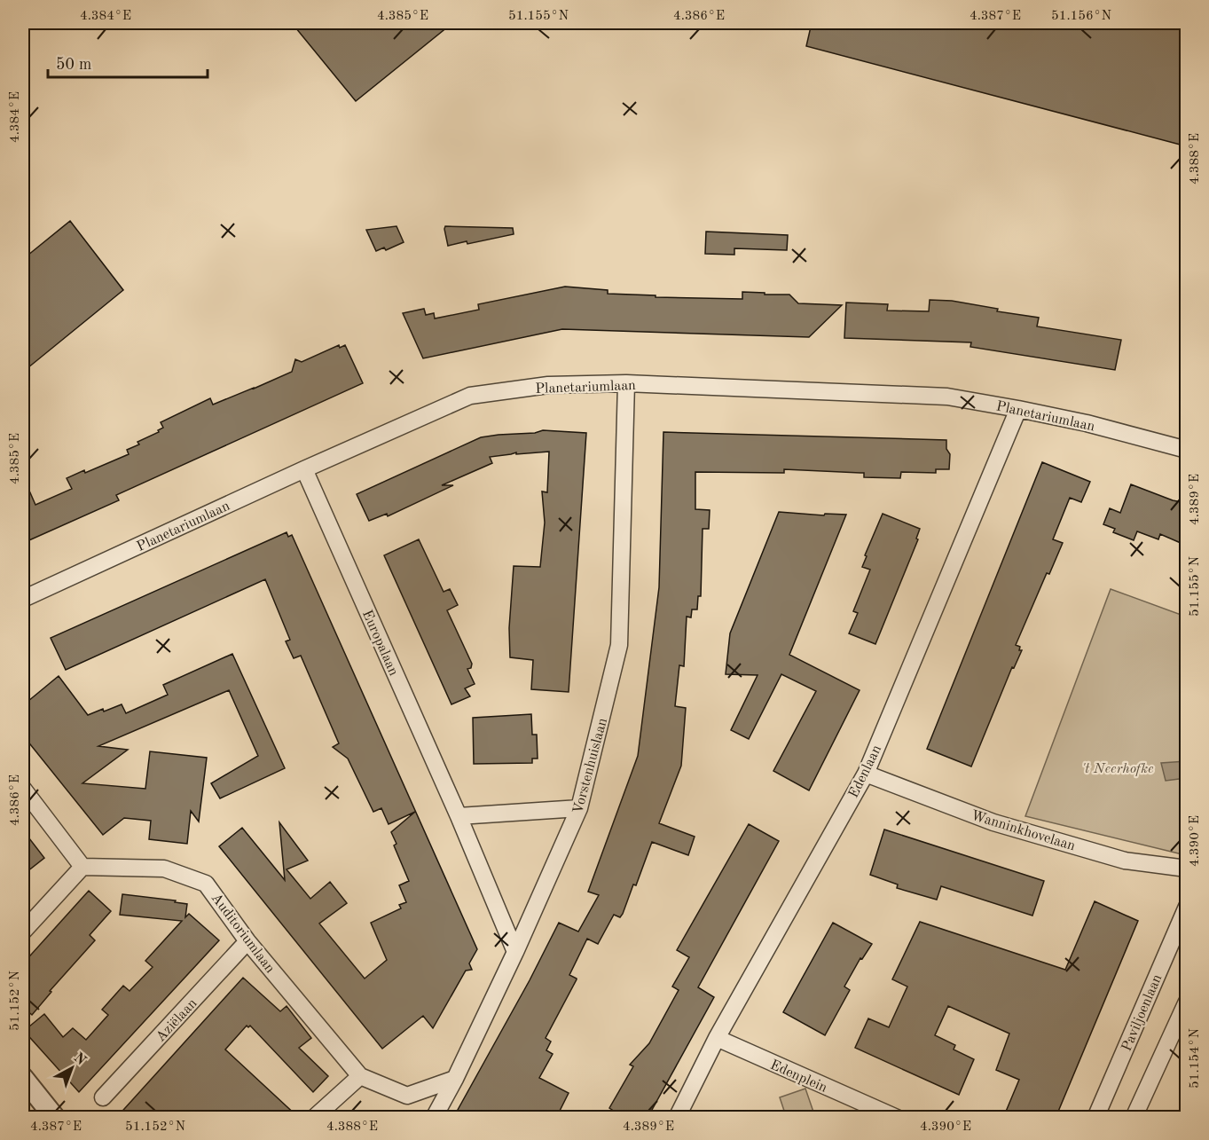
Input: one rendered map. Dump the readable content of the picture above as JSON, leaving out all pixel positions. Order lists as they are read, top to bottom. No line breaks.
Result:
{"streets":{"street":["Planetariumlaan","Europalaan","Vorstenhuislaan","Edenlaan","Wanninkhovelaan","Auditoriumlaan","Paviljoenlaan","Aziëlaan","Edenplein"]},"crossings":[["Planetariumlaan","Europalaan"],["Planetariumlaan","Vorstenhuislaan"],["Planetariumlaan","Edenlaan"],["Europalaan","Vorstenhuislaan"],["Vorstenhuislaan","Auditoriumlaan"],["Edenlaan","Wanninkhovelaan"],["Edenlaan","Edenplein"],["Auditoriumlaan","Aziëlaan"]],"parks":["'t Neerhofke"],"scale_bar":"50 m","north":"top right","coordinates":["4.384°E","4.385°E","51.155°N","4.386°E","4.387°E","51.156°N","4.388°E","4.389°E","4.390°E","51.152°N","51.154°N"]}
